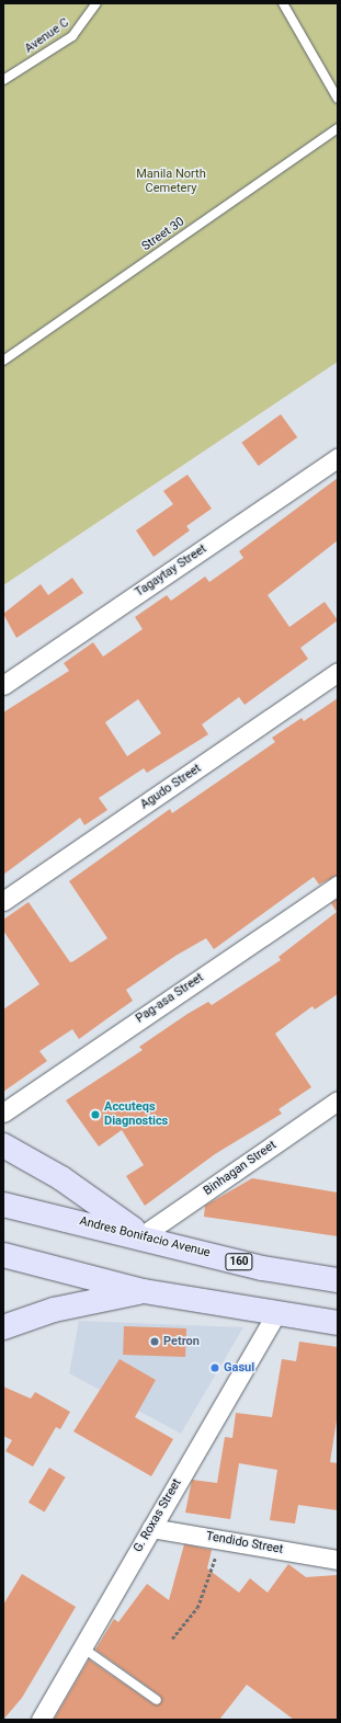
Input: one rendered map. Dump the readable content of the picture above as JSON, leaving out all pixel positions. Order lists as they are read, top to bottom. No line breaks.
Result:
{"streets":{"main road":["Andres Bonifacio Avenue","160"],"street":["Tagaytay Street","Agudo Street","Pag-asa Street","Binhagan Street","G. Roxas Street","Tendido Street"],"lane":["Avenue C","Street 30"]},"crossings":[["Binhagan Street","Andres Bonifacio Avenue"],["G. Roxas Street","Tendido Street"]],"parks":["Manila North Cemetery"],"places":["Accuteqs Diagnostics","Petron","Gasul"]}
